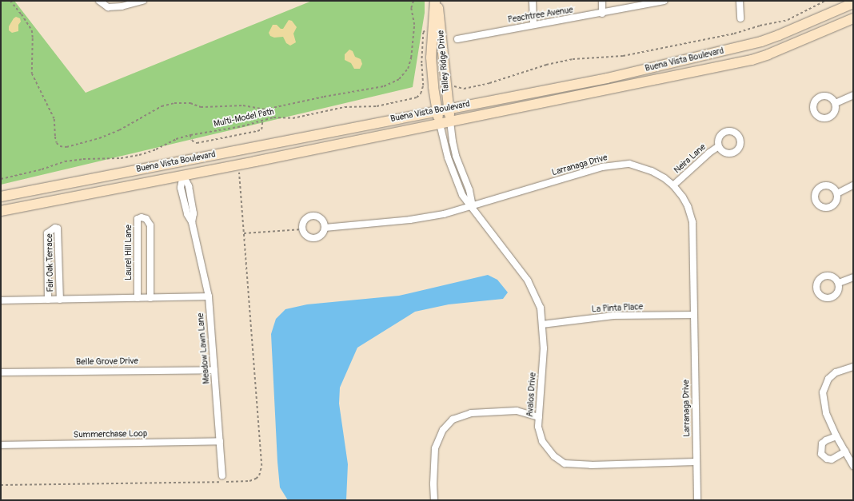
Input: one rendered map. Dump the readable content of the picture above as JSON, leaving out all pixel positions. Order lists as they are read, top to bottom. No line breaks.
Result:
{"streets":{"main road":["Buena Vista Boulevard","Talley Ridge Drive"],"street":["Peachtree Avenue","Neira Lane","Larranaga Drive","Laurel Hill Lane","Fair Oak Terrace","La Pinta Place","Meadow Lawn Lane","Belle Grove Drive","Avalos Drive","Summerchase Loop"],"path":["Multi-Model Path"]},"crossings":[["Buena Vista Boulevard","Talley Ridge Drive"],["Buena Vista Boulevard","Meadow Lawn Lane"],["Buena Vista Boulevard","Avalos Drive"],["Talley Ridge Drive","Multi-Model Path"],["Talley Ridge Drive","Avalos Drive"],["Neira Lane","Larranaga Drive"],["Larranaga Drive","La Pinta Place"],["Larranaga Drive","Avalos Drive"],["La Pinta Place","Avalos Drive"],["Meadow Lawn Lane","Belle Grove Drive"],["Meadow Lawn Lane","Summerchase Loop"]]}
